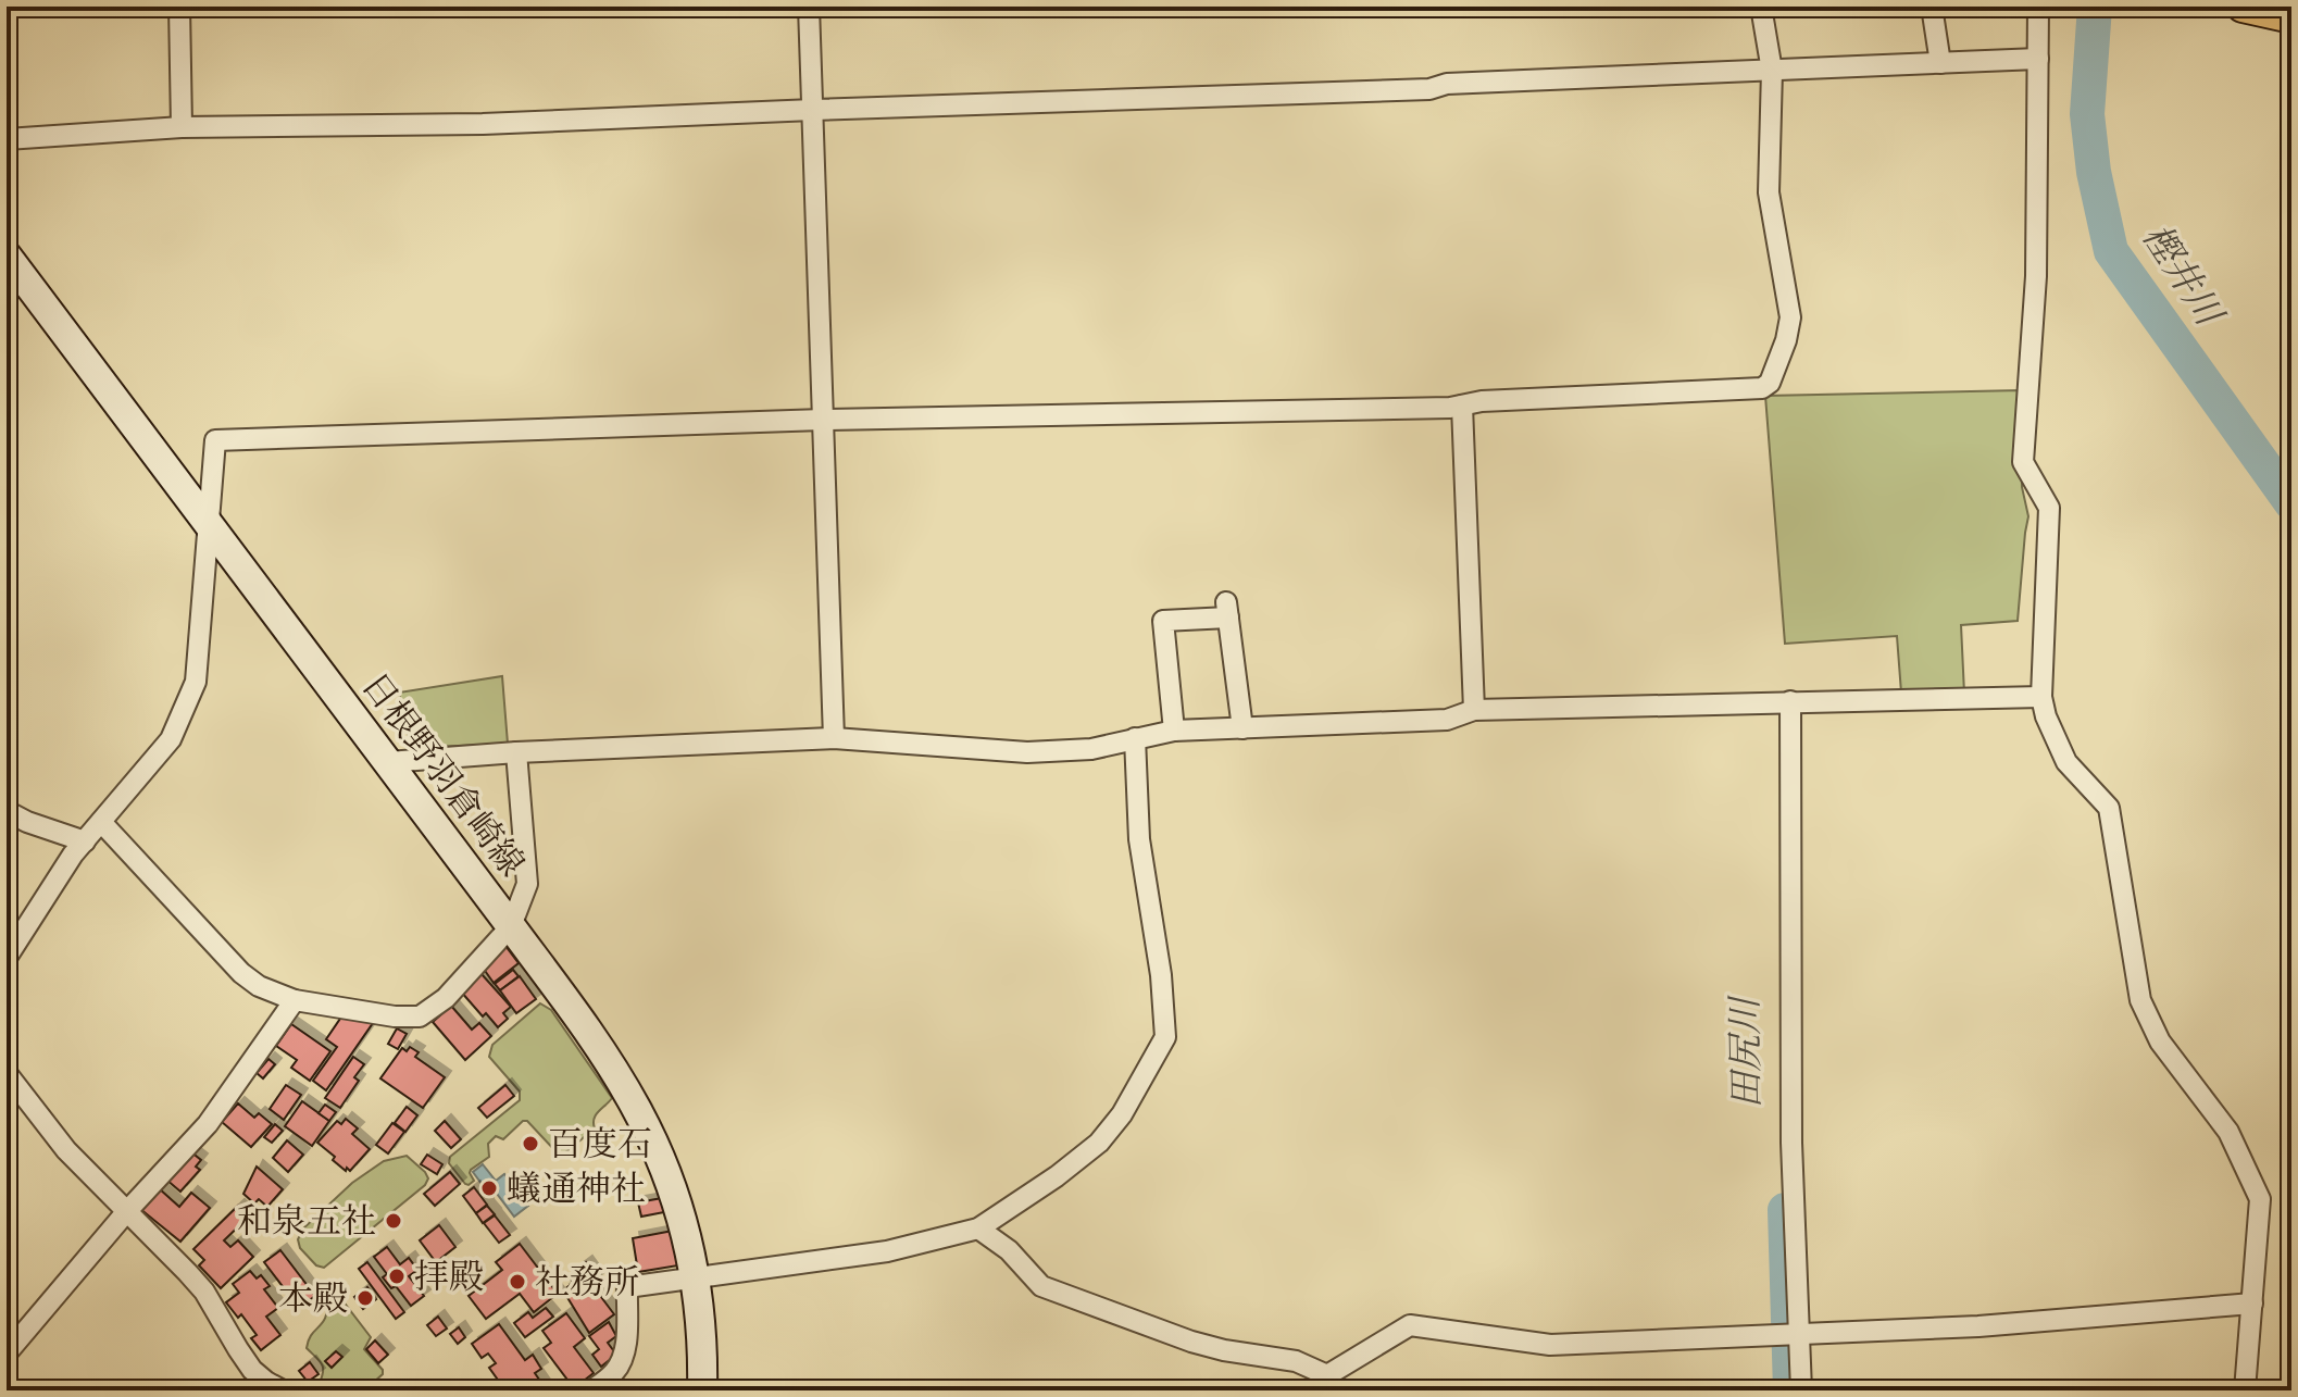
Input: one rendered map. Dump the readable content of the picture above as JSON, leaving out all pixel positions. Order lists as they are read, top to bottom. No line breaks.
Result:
{"streets":{"main road":["日根野羽倉崎線"]},"water":["樫井川","田尻川"],"places":["百度石","蟻通神社","和泉五社","拝殿","社務所","本殿"]}
